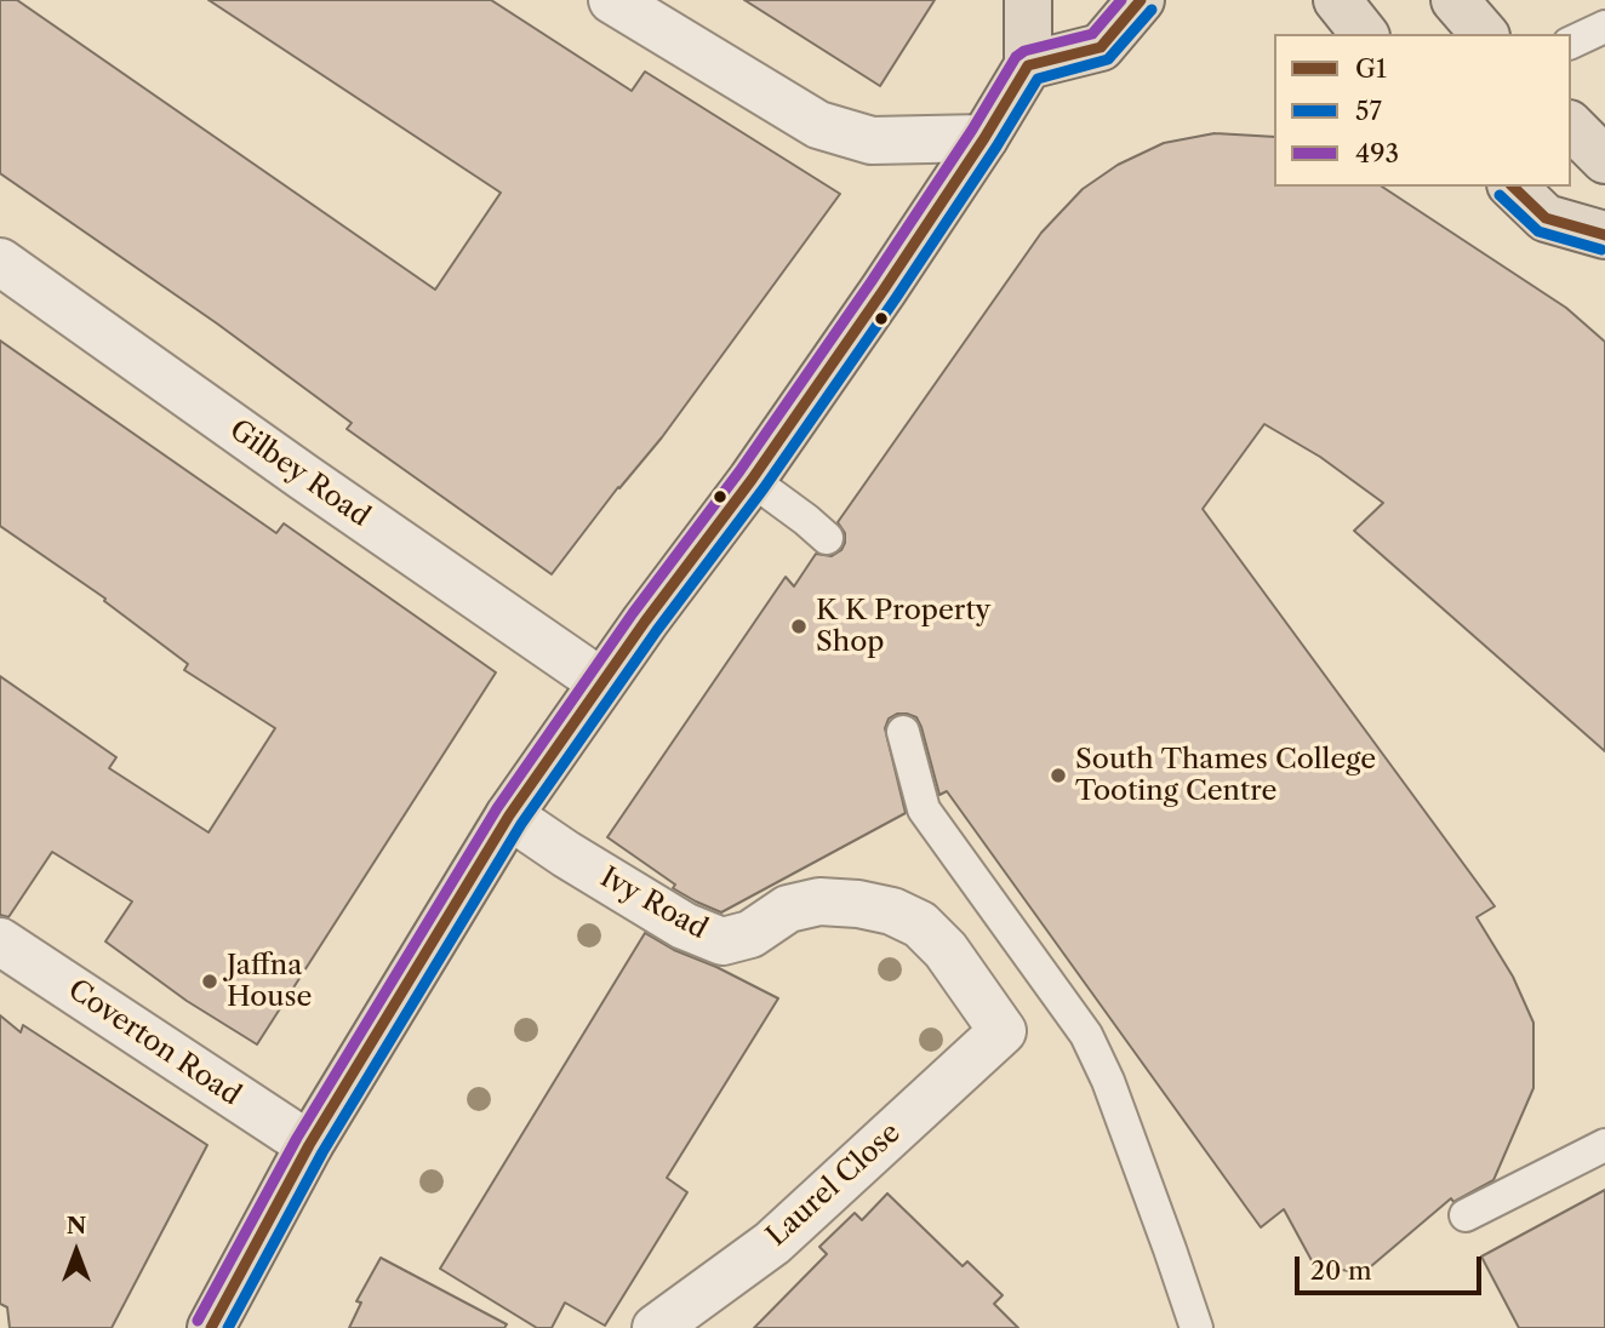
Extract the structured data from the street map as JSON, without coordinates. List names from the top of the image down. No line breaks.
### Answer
{"streets":{"street":["Gilbey Road","Ivy Road","Coverton Road","Laurel Close"]},"crossings":[["Ivy Road","Laurel Close"]],"places":["K K Property Shop","South Thames College Tooting Centre","Jaffna House"],"lines":["transit line G1","transit line 493","transit line 57"],"legend":["G1","57","493"],"scale_bar":"20 m","north":"top"}
